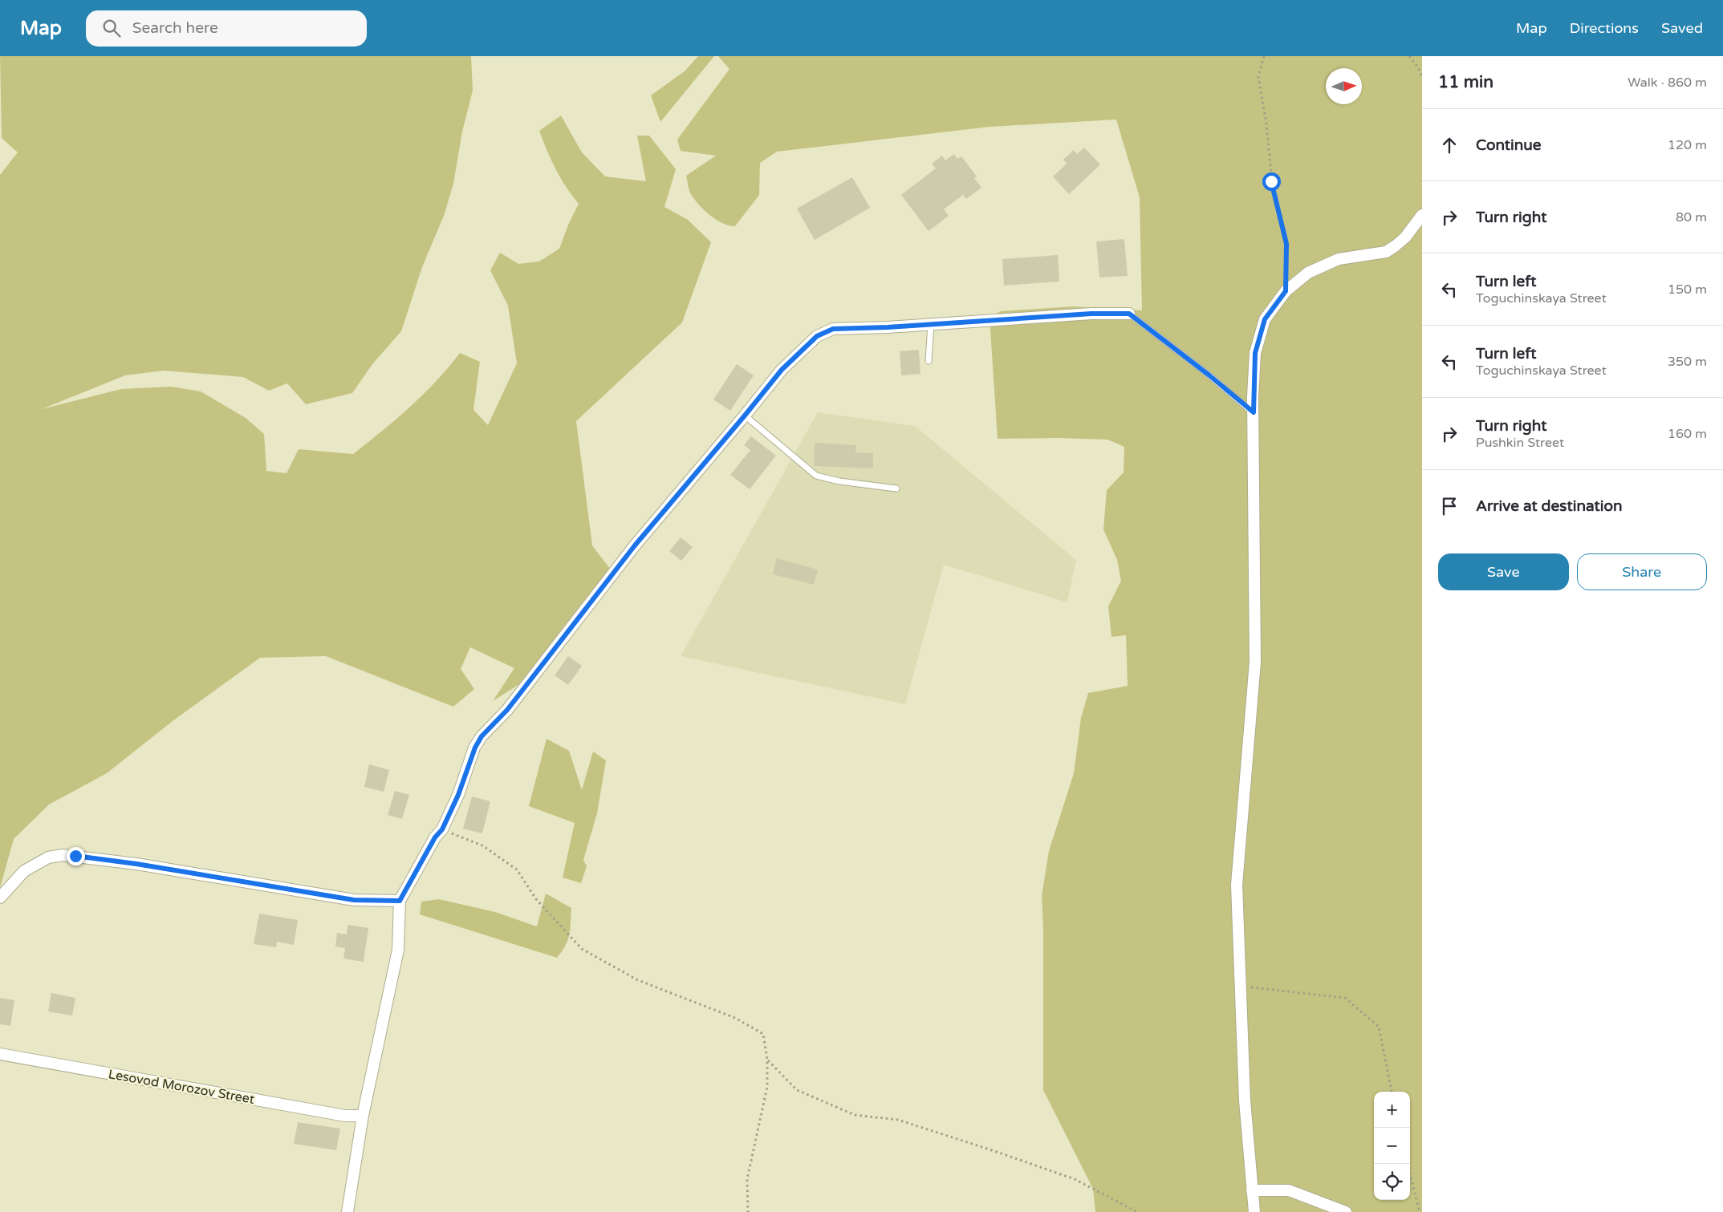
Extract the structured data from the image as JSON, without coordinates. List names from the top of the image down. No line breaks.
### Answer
{"streets":{"street":["Lesovod Morozov Street"]},"north":"right","page":{"header":"Map","search":"Search here","nav":["Map","Directions","Saved"],"heading":["11 min","Walk · 860 m"],"list":[["Continue","120 m"],["Turn right","80 m"],["Turn left","Toguchinskaya Street","150 m"],["Turn left","Toguchinskaya Street","350 m"],["Turn right","Pushkin Street","160 m"],"Arrive at destination"],"buttons":["Save","Share"],"map_buttons":["+","−"]}}
